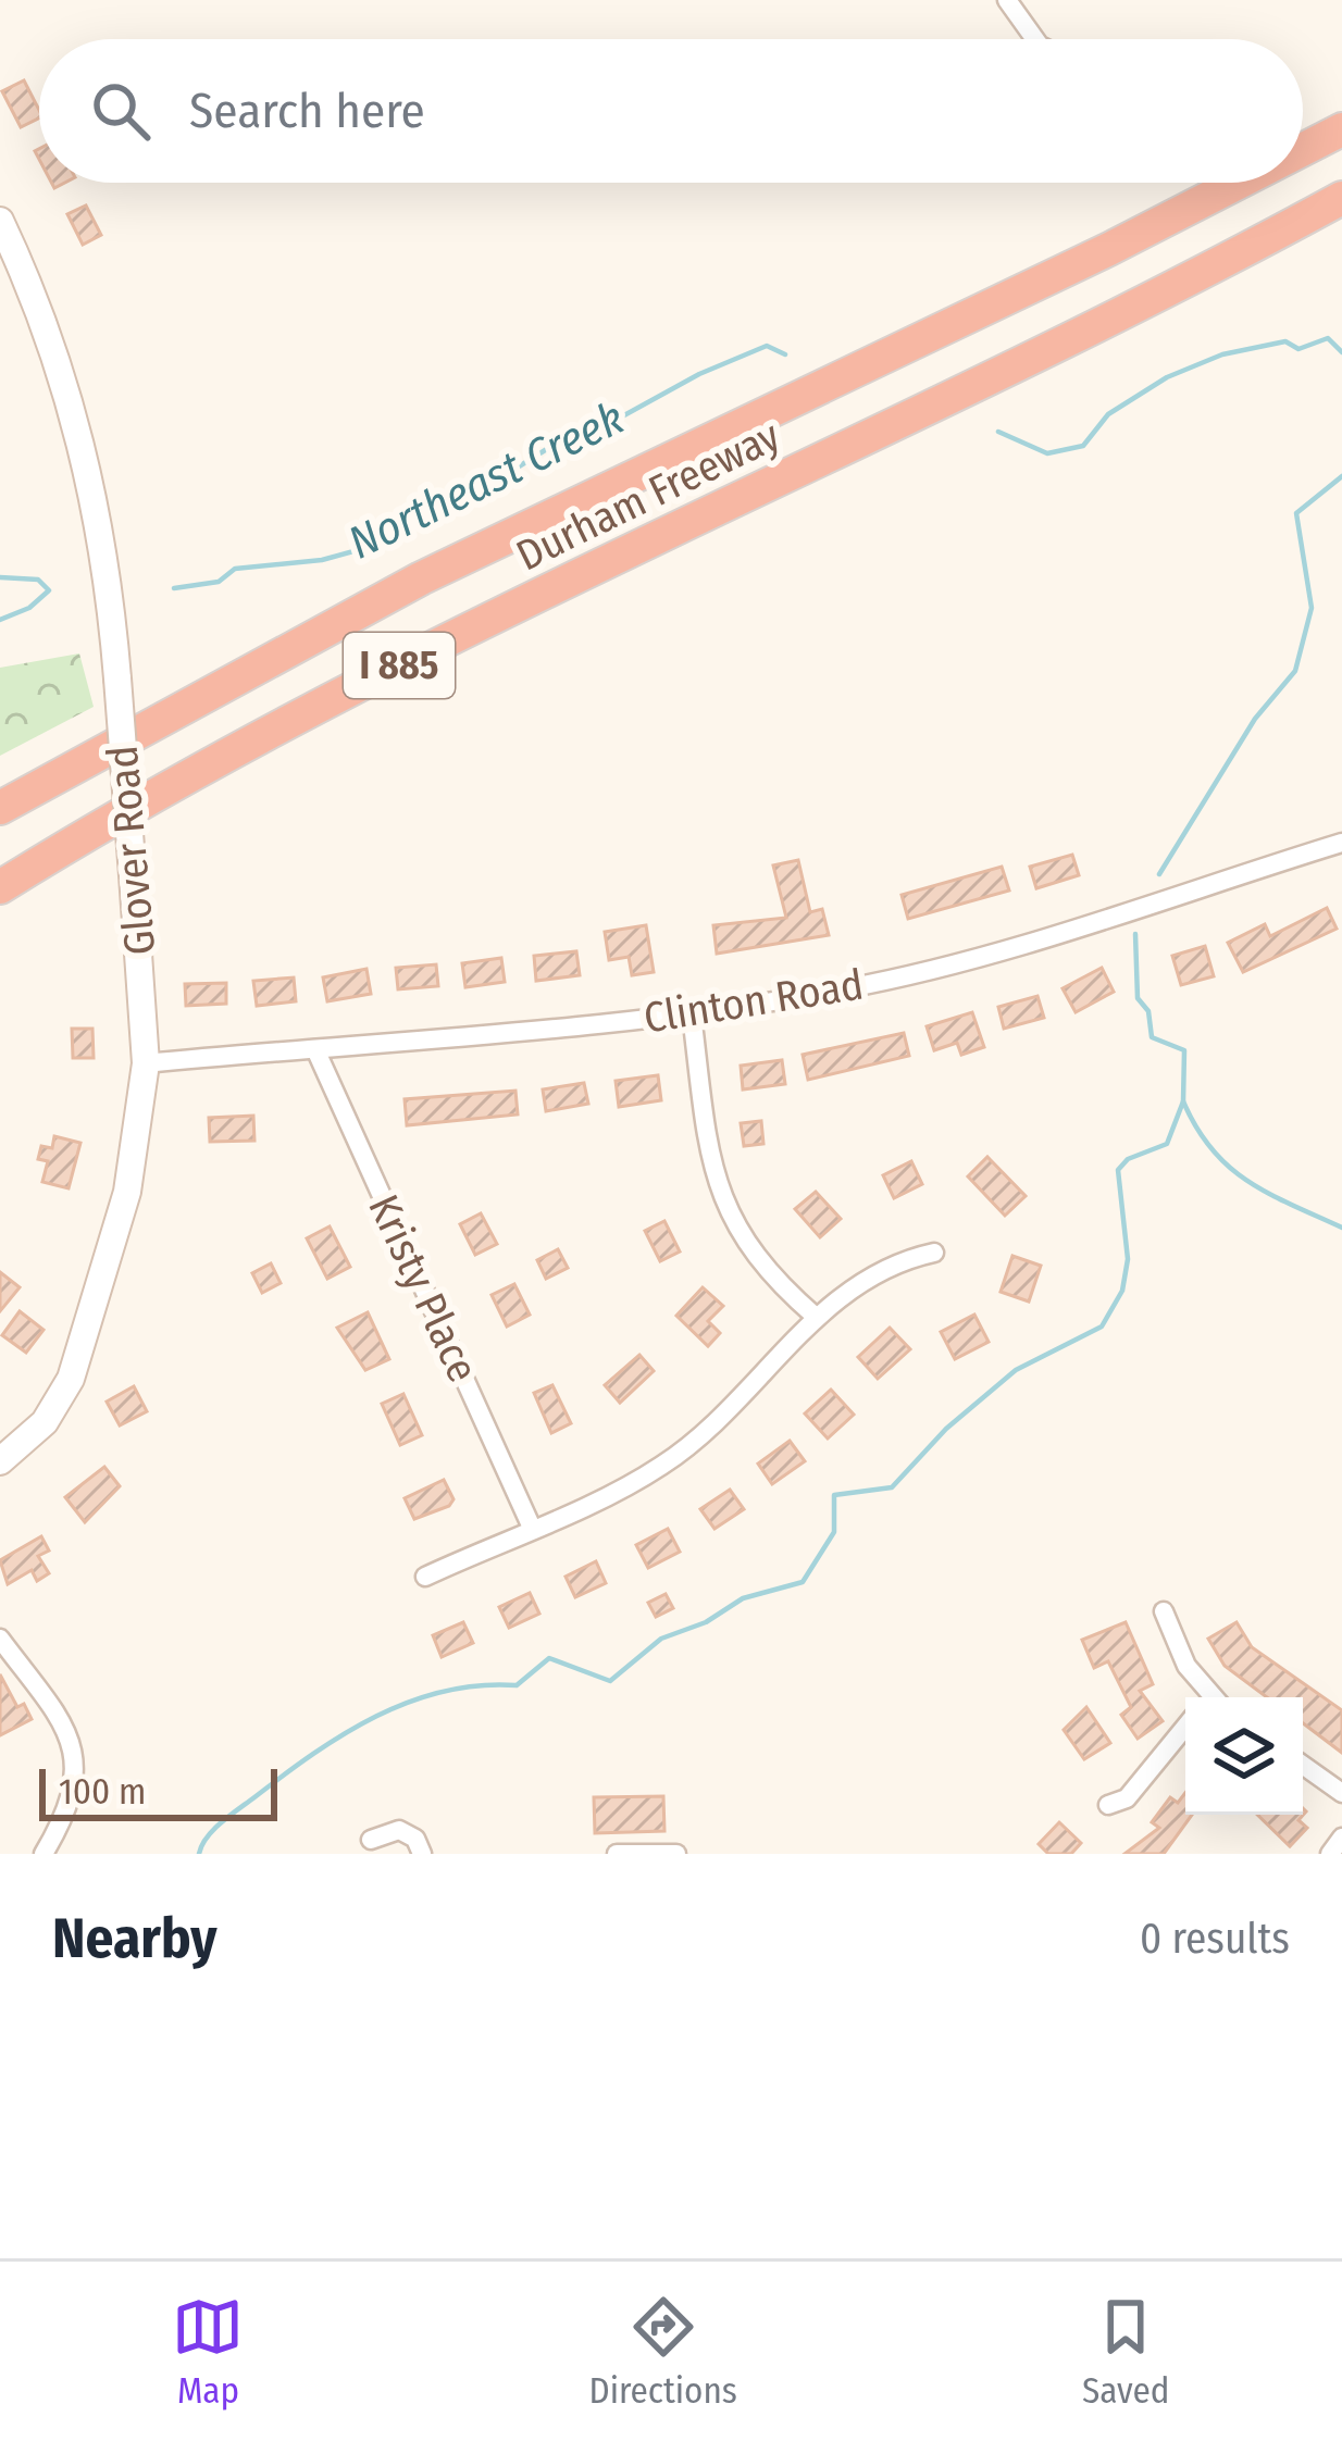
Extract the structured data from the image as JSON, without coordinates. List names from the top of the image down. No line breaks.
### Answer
{"streets":{"highway":["Durham Freeway","I 885"],"street":["Glover Road","Clinton Road","Kristy Place"]},"crossings":[["Glover Road","Clinton Road"],["Clinton Road","Kristy Place"]],"water":["Northeast Creek"],"scale_bar":"100 m","page":{"search":"Search here","scale":"100 m","heading":["Nearby","0 results"],"nav":["Map","Directions","Saved"]}}
